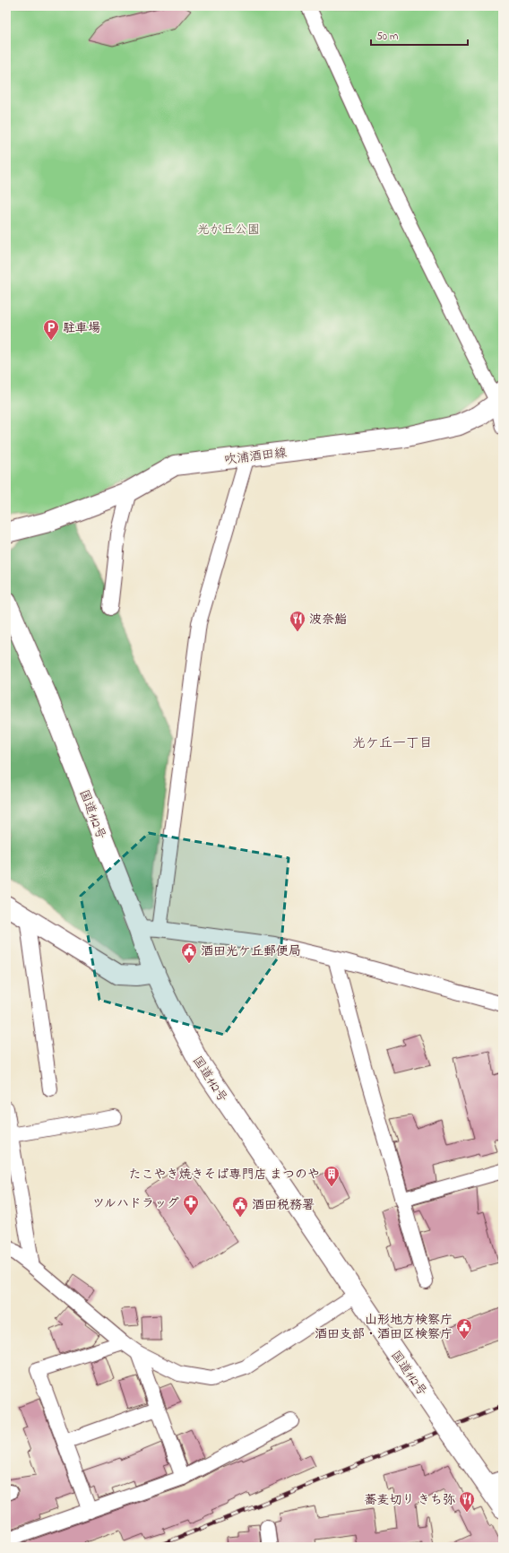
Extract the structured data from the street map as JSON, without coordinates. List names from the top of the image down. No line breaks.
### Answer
{"streets":{"main road":["吹浦酒田線","国道112号"]},"districts":["光ケ丘一丁目"],"parks":["光が丘公園"],"places":{"parking":["駐車場"],"restaurant":["波奈鮨","蕎麦切り きち弥"],"public building":["酒田光ケ丘郵便局","酒田税務署","山形地方検察庁 酒田支部・酒田区検察庁"],"building":["たこやき焼きそば専門店 まつのや"],"pharmacy":["ツルハドラッグ"]},"scale_bar":"50 m"}
